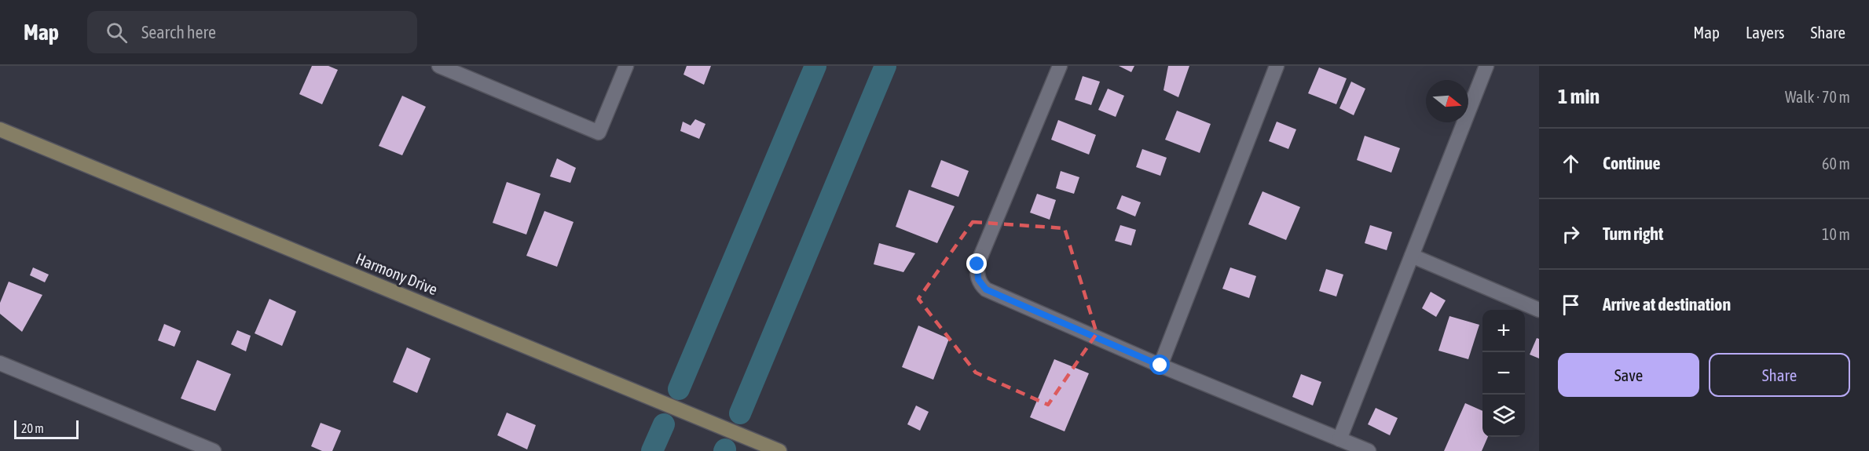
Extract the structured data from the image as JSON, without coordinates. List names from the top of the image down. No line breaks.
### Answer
{"streets":{"street":["Harmony Drive"]},"scale_bar":"20 m","north":"right","page":{"header":"Map","search":"Search here","nav":["Map","Layers","Share"],"heading":["1 min","Walk · 70 m"],"list":[["Continue","60 m"],["Turn right","10 m"],"Arrive at destination"],"map_buttons":["+","−"],"buttons":["Save","Share"],"scale":"20 m"}}
